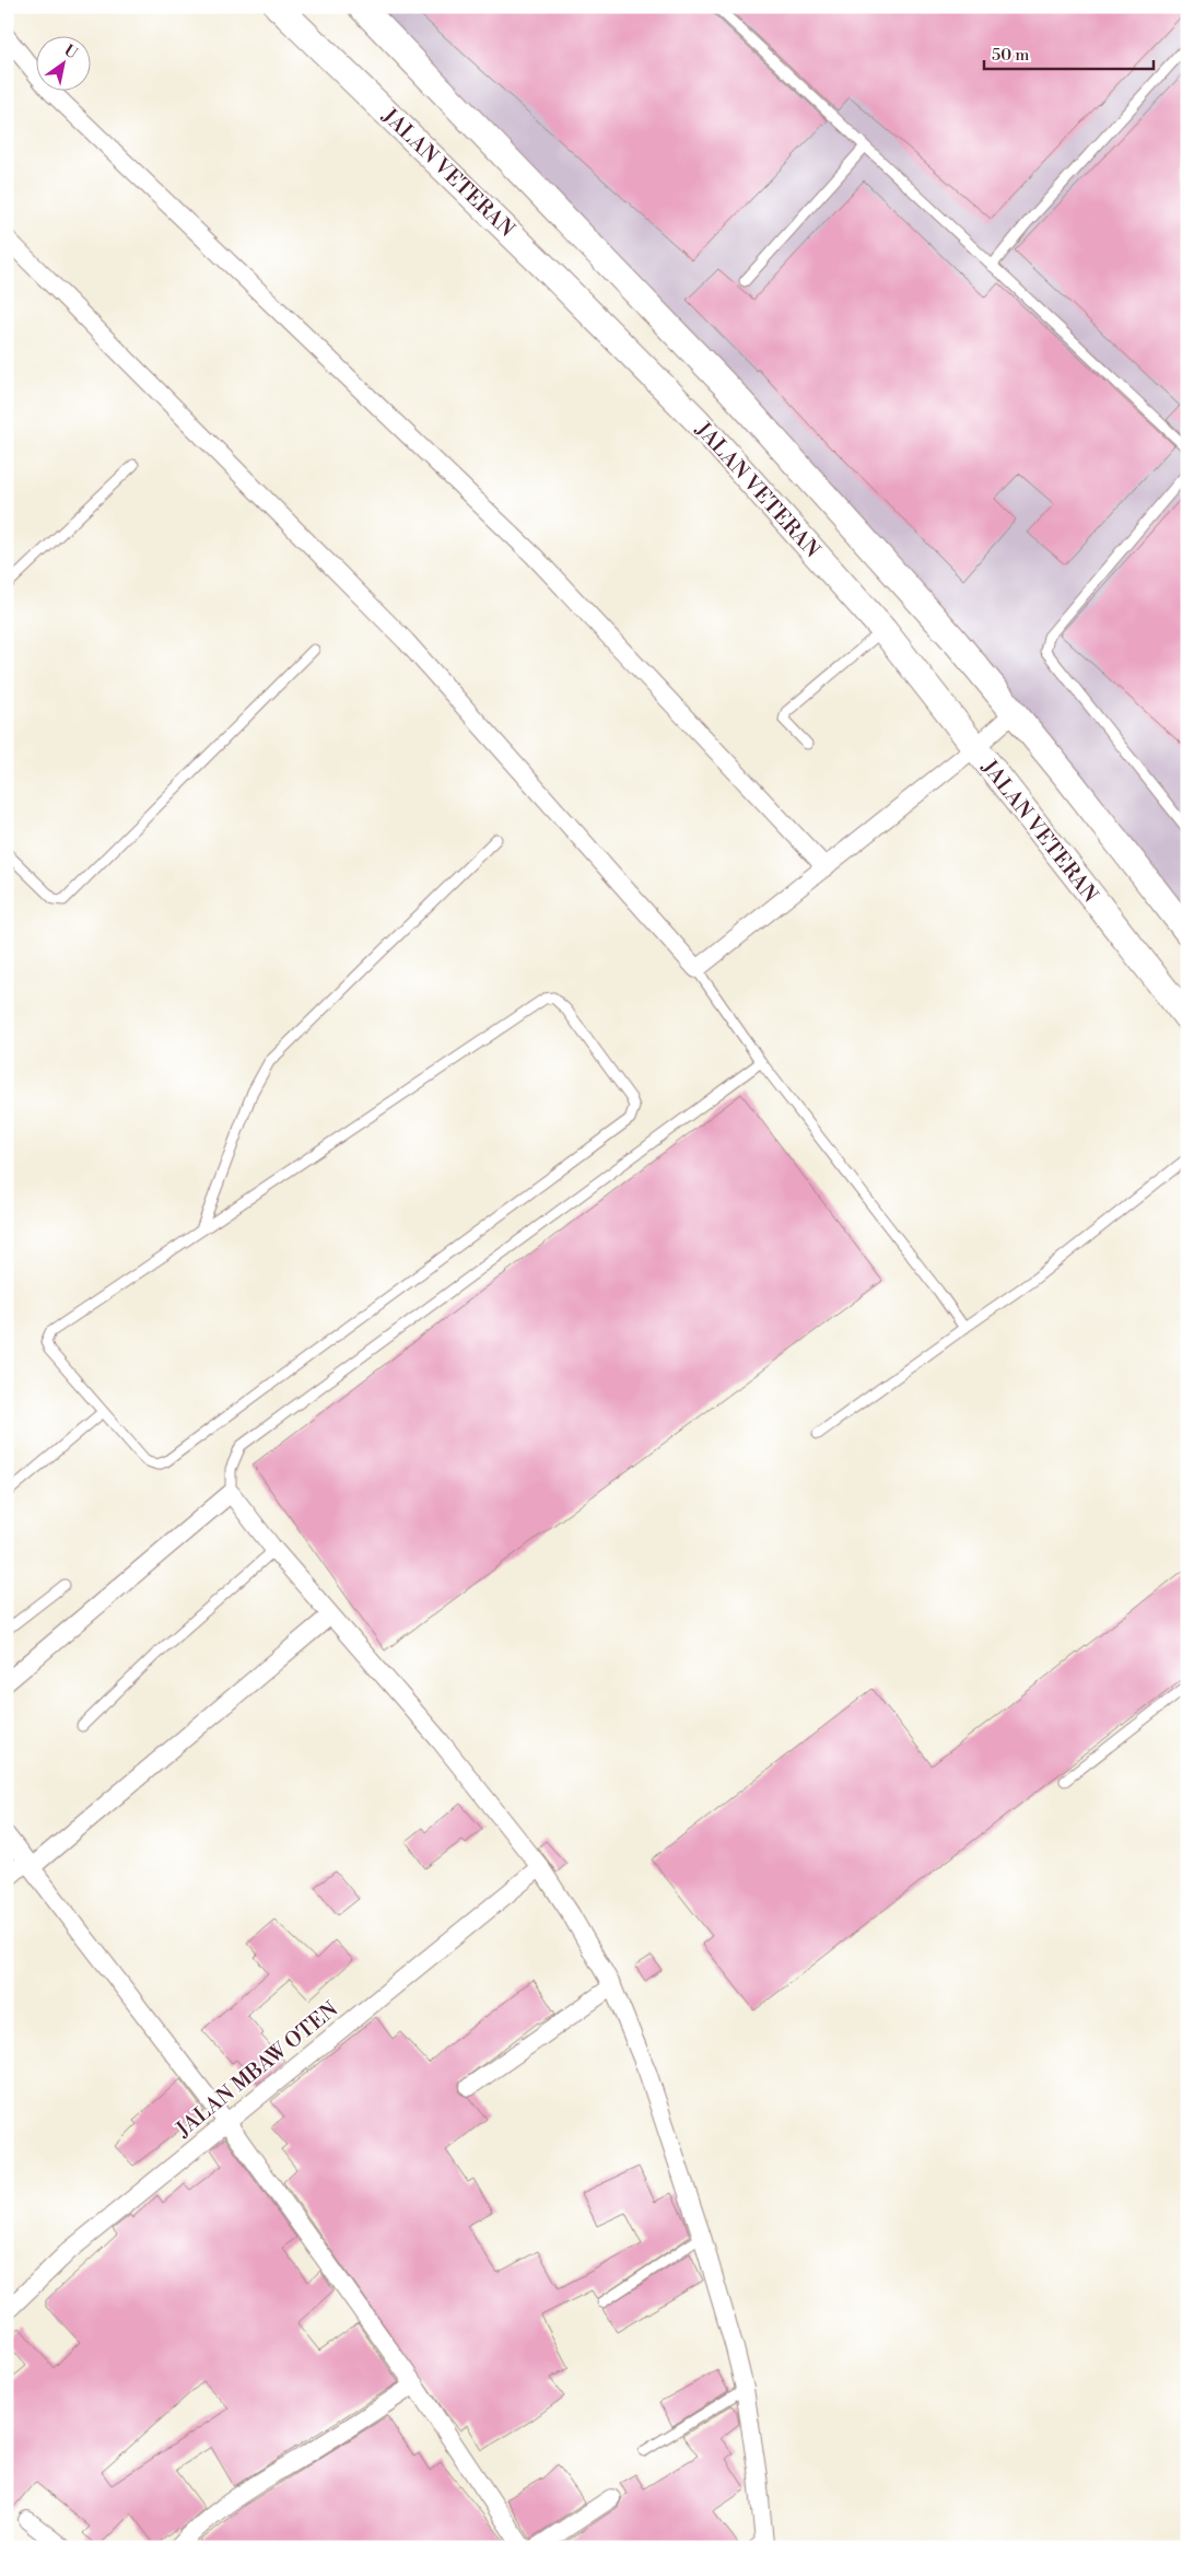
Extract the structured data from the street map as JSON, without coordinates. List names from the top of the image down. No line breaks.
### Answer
{"streets":{"main road":["JALAN VETERAN"],"street":["JALAN MBAW OTEN"]},"scale_bar":"50 m","north":"top right"}
